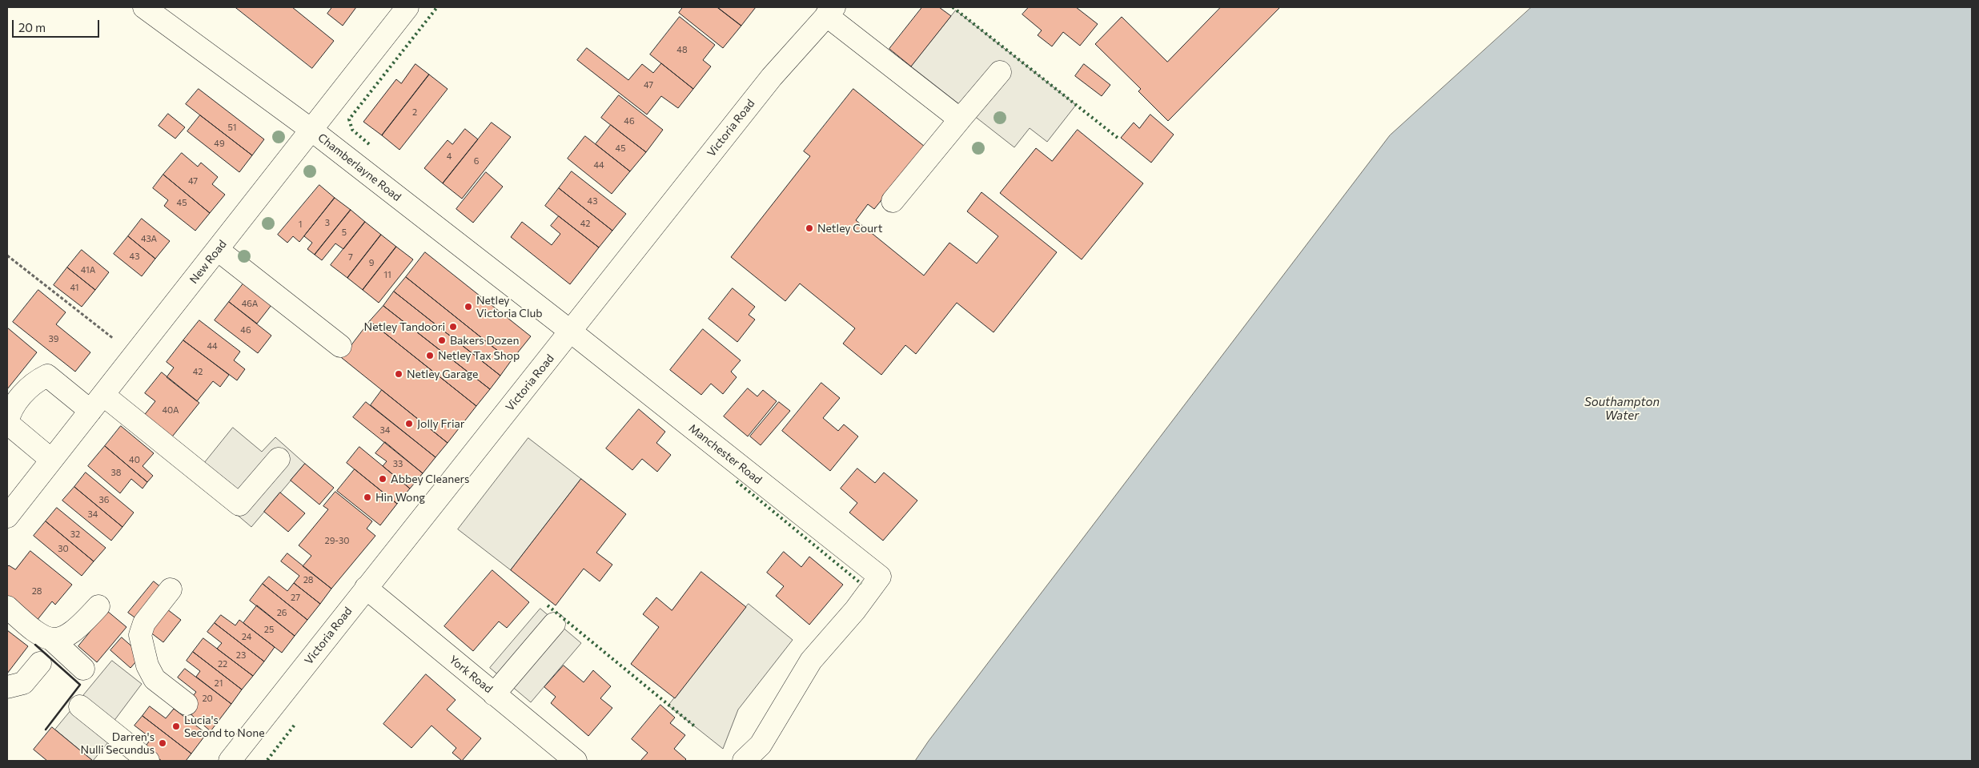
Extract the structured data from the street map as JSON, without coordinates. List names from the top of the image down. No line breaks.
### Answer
{"streets":{"street":["Victoria Road","Chamberlayne Road","New Road","Manchester Road","York Road"]},"crossings":[["Victoria Road","Chamberlayne Road"],["Victoria Road","Manchester Road"],["Victoria Road","York Road"],["Chamberlayne Road","New Road"],["Chamberlayne Road","Manchester Road"]],"water":["Southampton Water"],"places":["Netley Court","Netley Victoria Club","Netley Tandoori","Bakers Dozen","Netley Tax Shop","Netley Garage","Jolly Friar","Abbey Cleaners","Hin Wong","Lucia's Second to None","Darren's Nulli Secundus"],"house_numbers":["48","47","2","46","51","49","45","4","6","44","47","43","45","3","42","1","5","43A","43","7","9","41A","11","41","46A","46","39","44","42","40A","34","40","33","38","36","34","32","29-30","30","28","28","27","26","25","24","23","22","21","20"],"scale_bar":"20 m"}
